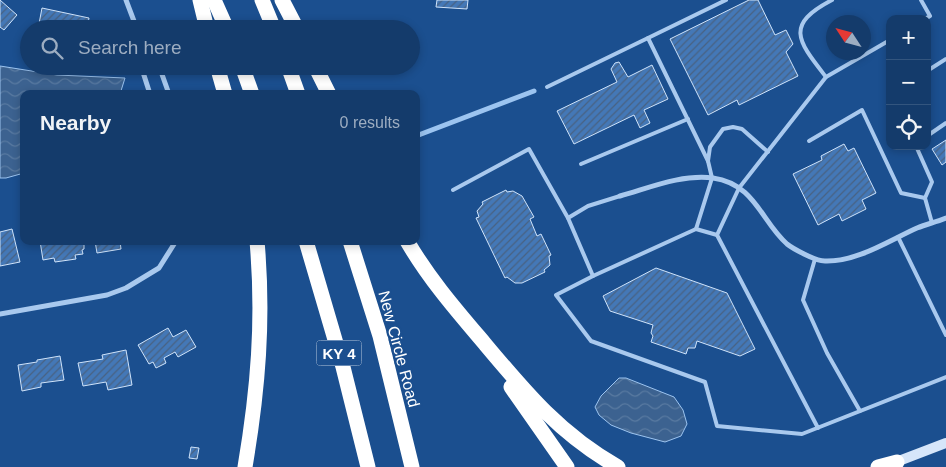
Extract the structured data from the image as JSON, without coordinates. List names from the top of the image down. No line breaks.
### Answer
{"streets":{"highway":["New Circle Road","KY 4"]},"north":"top left","page":{"map_buttons":["+","−"],"search":"Search here","heading":["Nearby","0 results"]}}
